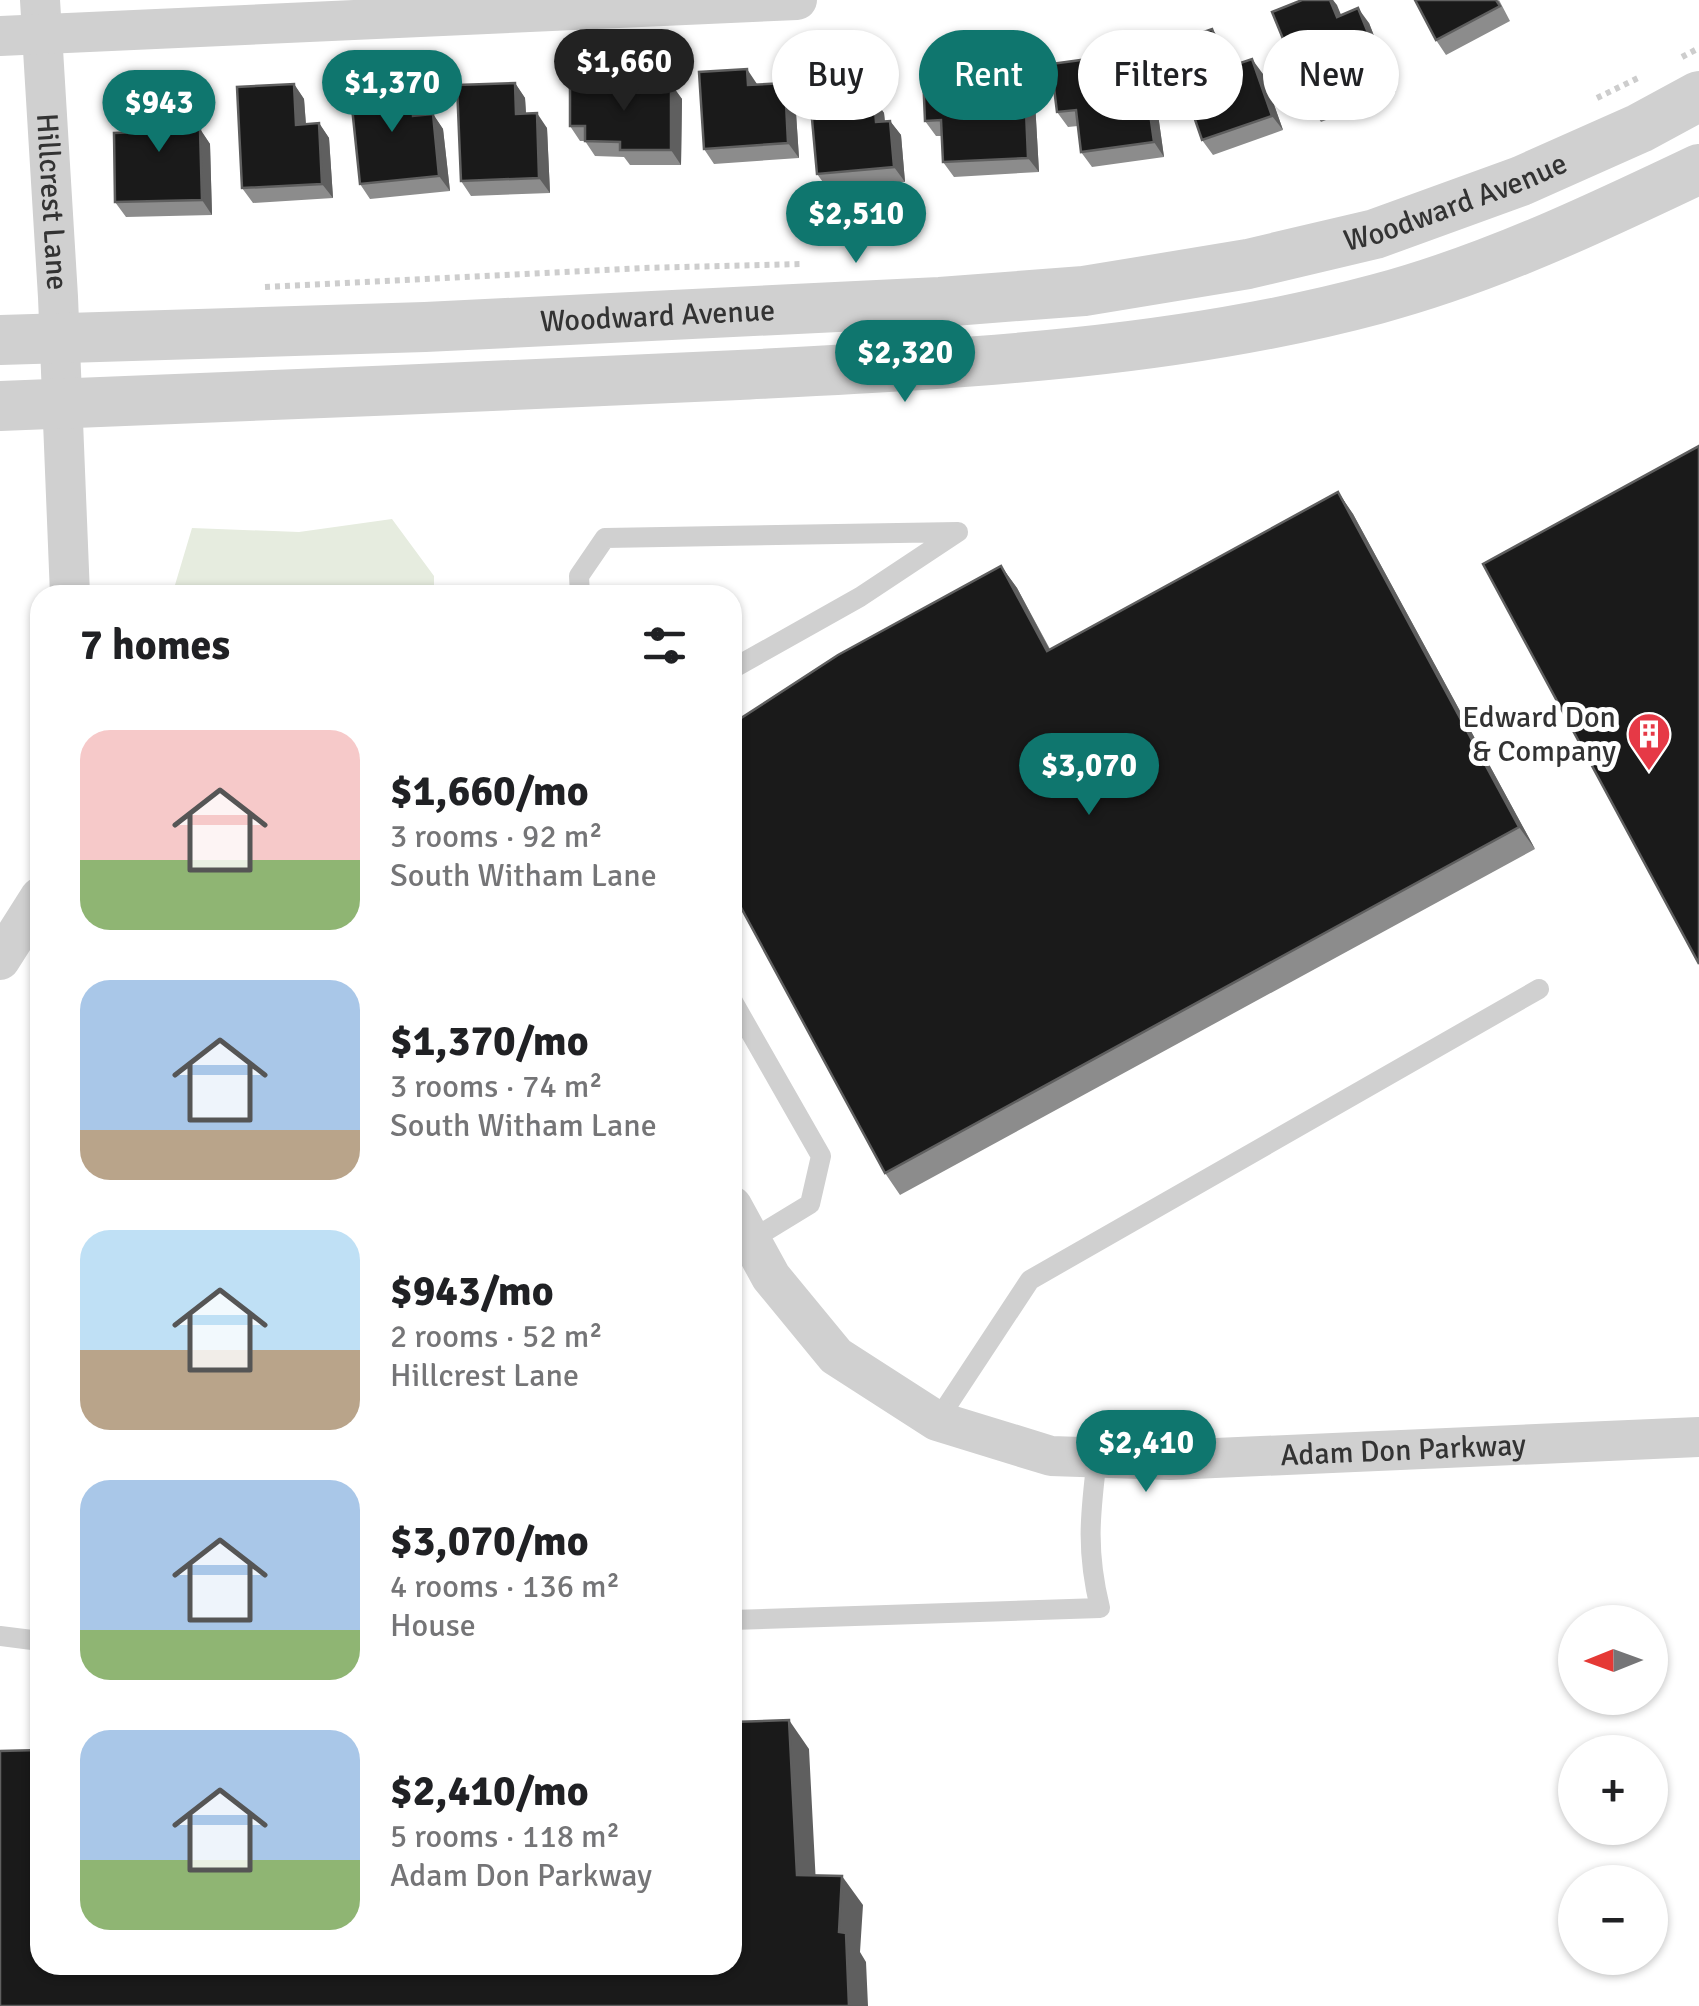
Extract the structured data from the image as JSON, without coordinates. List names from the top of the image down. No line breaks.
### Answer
{"streets":{"street":["Woodward Avenue","Hillcrest Lane","Adam Don Parkway"]},"crossings":[["Woodward Avenue","Hillcrest Lane"]],"places":{"building":["Edward Don & Company"]},"north":"left","page":{"price":["$1,660","$1,370","$943","$2,510","$2,320","$3,070","$2,410"],"chip":["Buy","Rent","Filters","New"],"heading":"7 homes","list":[{"name":"$1,660/mo","note":"3 rooms · 92 m² · South Witham Lane"},{"name":"$1,370/mo","note":"3 rooms · 74 m² · South Witham Lane"},{"name":"$943/mo","note":"2 rooms · 52 m² · Hillcrest Lane"},{"name":"$3,070/mo","note":"4 rooms · 136 m² · House"},{"name":"$2,410/mo","note":"5 rooms · 118 m² · Adam Don Parkway"}],"map_buttons":["+","−"]}}
